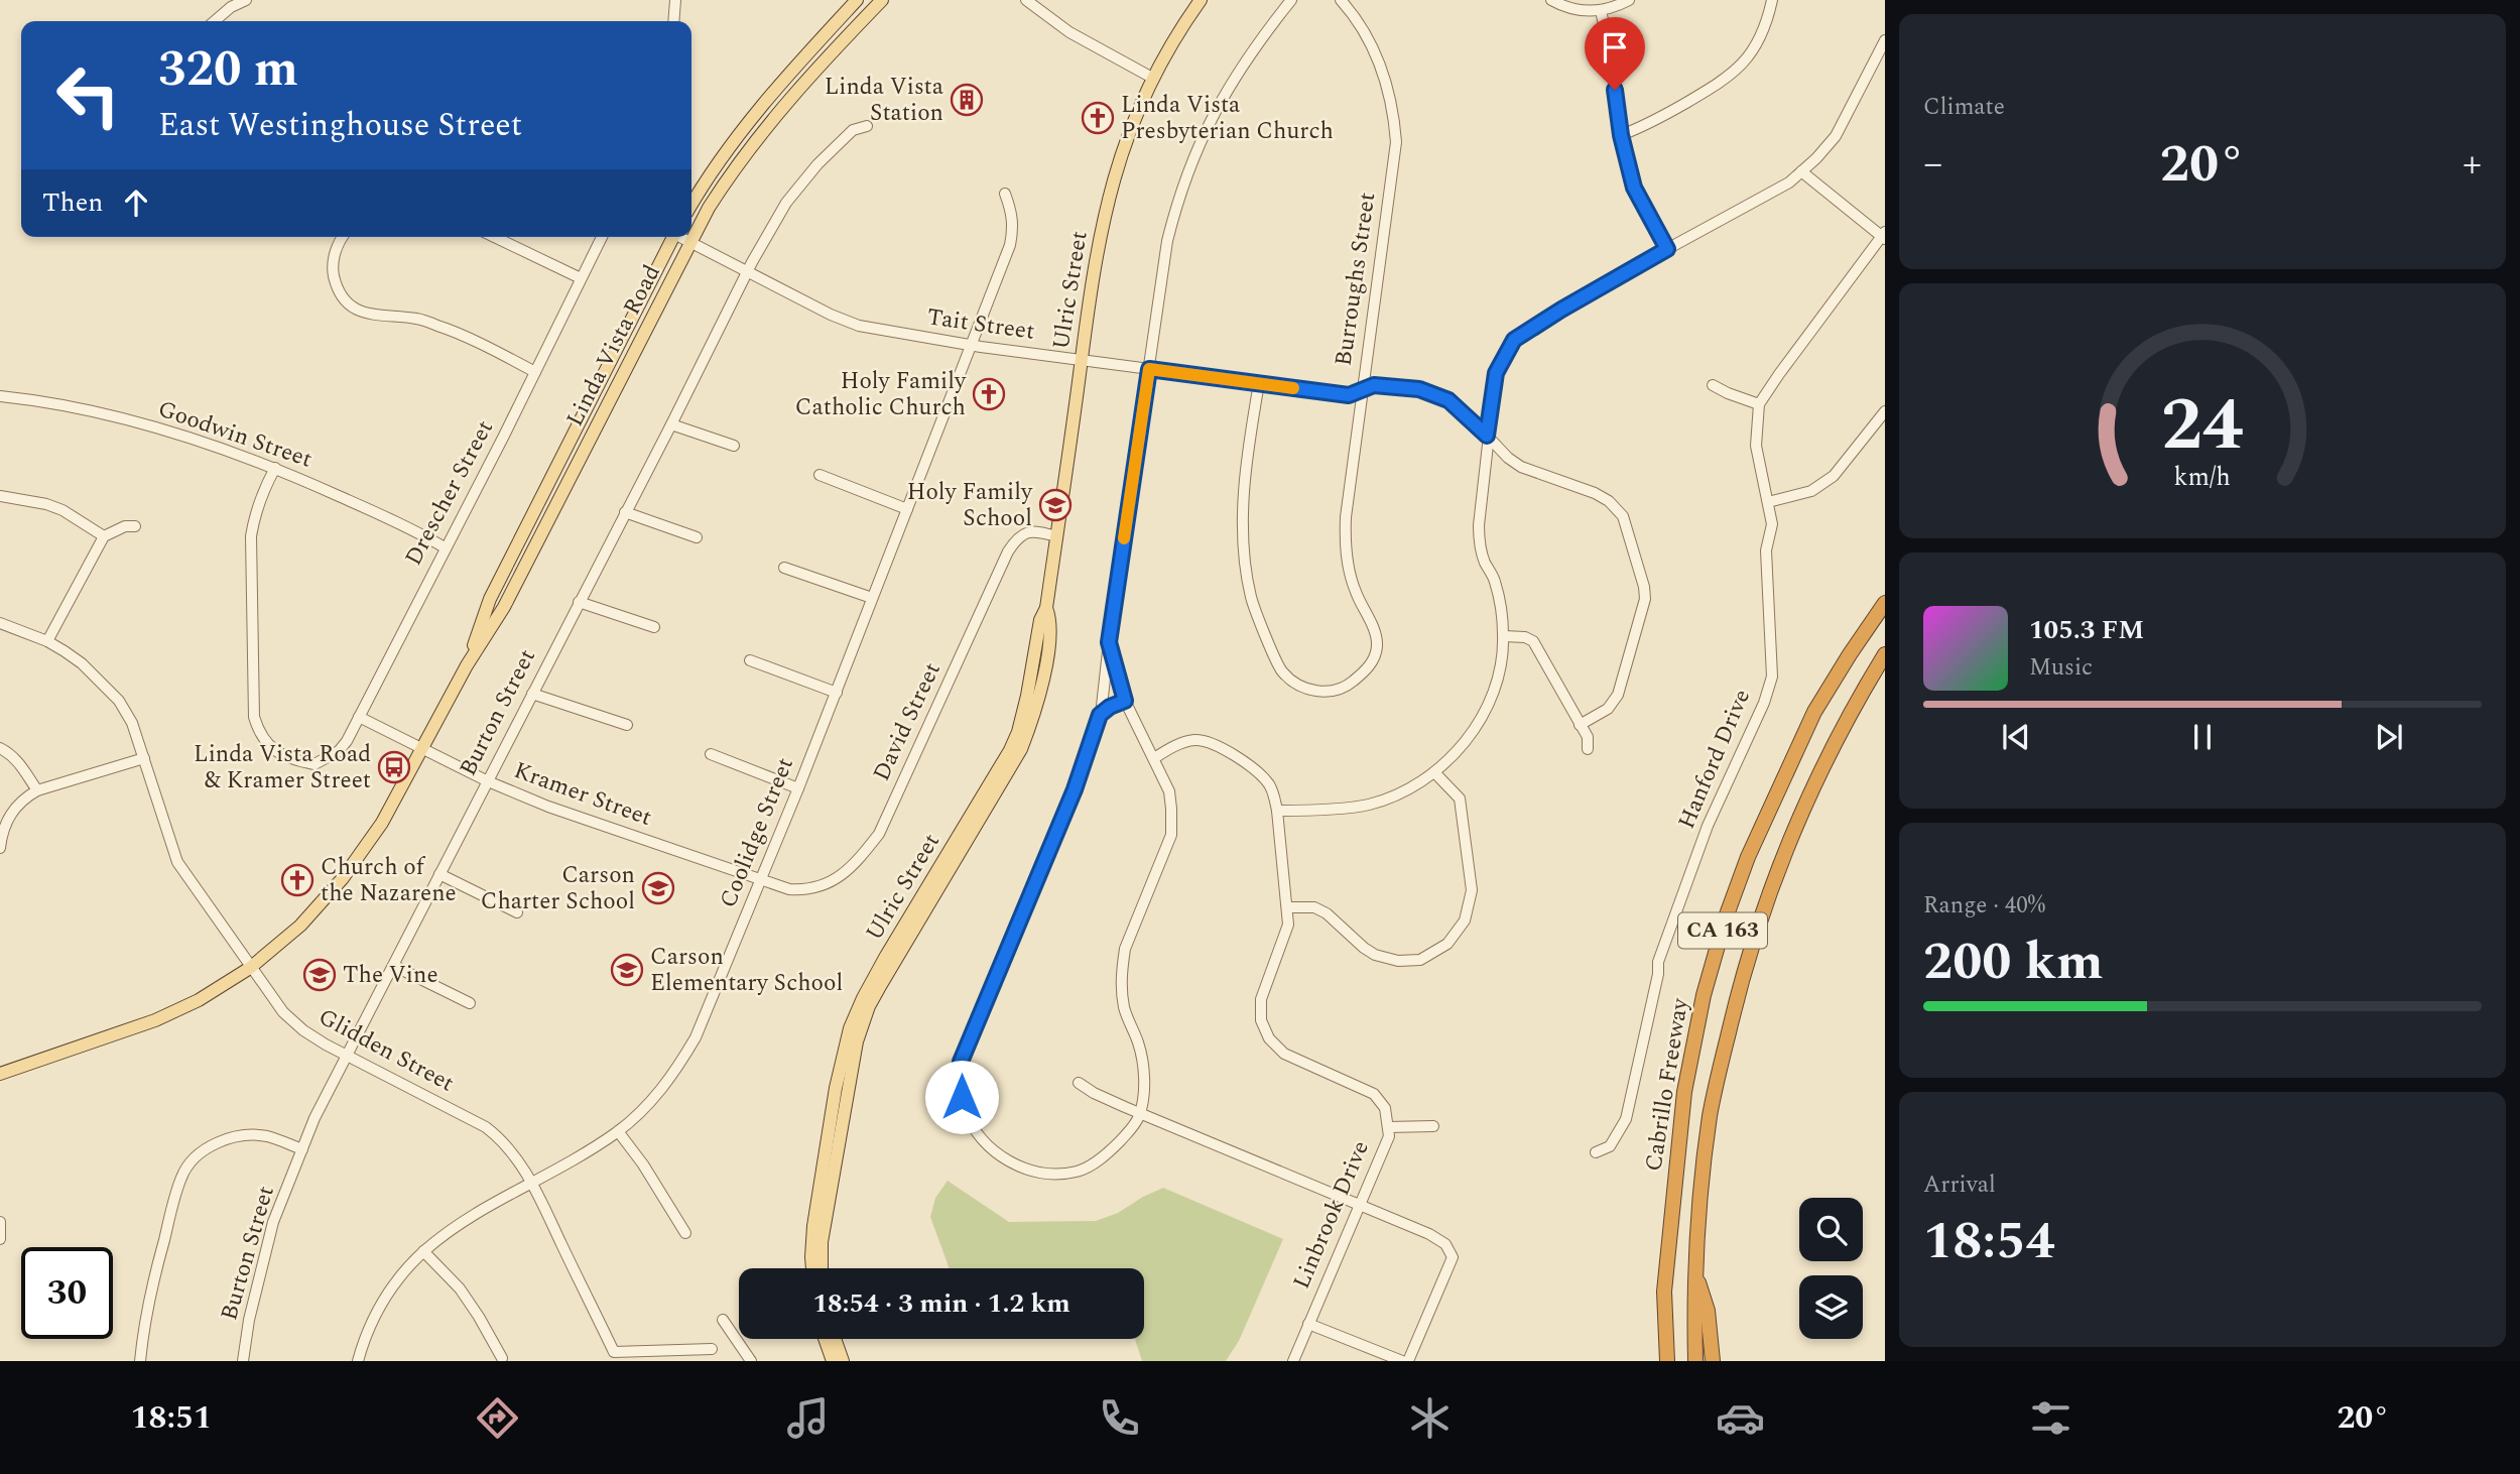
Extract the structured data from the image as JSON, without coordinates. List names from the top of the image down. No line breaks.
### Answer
{"streets":{"highway":["CA 163","Cabrillo Freeway"],"main road":["Ulric Street","Linda Vista Road"],"street":["Burroughs Street","Tait Street","Goodwin Street","Drescher Street","Burton Street","David Street","Hanford Drive","Kramer Street","Coolidge Street","Glidden Street","Linbrook Drive"]},"crossings":[["Burroughs Street","Tait Street"],["Ulric Street","Tait Street"],["Ulric Street","David Street"],["Tait Street","Linda Vista Road"],["Tait Street","Burton Street"],["Tait Street","Coolidge Street"],["Linda Vista Road","Kramer Street"],["Linda Vista Road","Glidden Street"],["Goodwin Street","Drescher Street"],["Drescher Street","Kramer Street"],["Burton Street","Kramer Street"],["Burton Street","Glidden Street"],["David Street","Kramer Street"],["David Street","Coolidge Street"],["Kramer Street","Coolidge Street"],["Coolidge Street","Glidden Street"]],"places":{"building":["Linda Vista Station"],"church":["Linda Vista Presbyterian Church","Holy Family Catholic Church","Church of the Nazarene"],"school or university":["Holy Family School","Carson Charter School","Carson Elementary School","The Vine"],"bus stop":["Linda Vista Road & Kramer Street"]},"page":{"tile":["Climate",["Range · 40%","200 km"],["Arrival","18:54"]],"turn":["320 m","East Westinghouse Street"],"heat":["−","20°","+"],"then":"Then","song":["105.3 FM","Music"],"limit":"30","trip":"18:54 · 3 min · 1.2 km","tabs":["18:51","20°"],"gauge":["24","km/h"]}}
